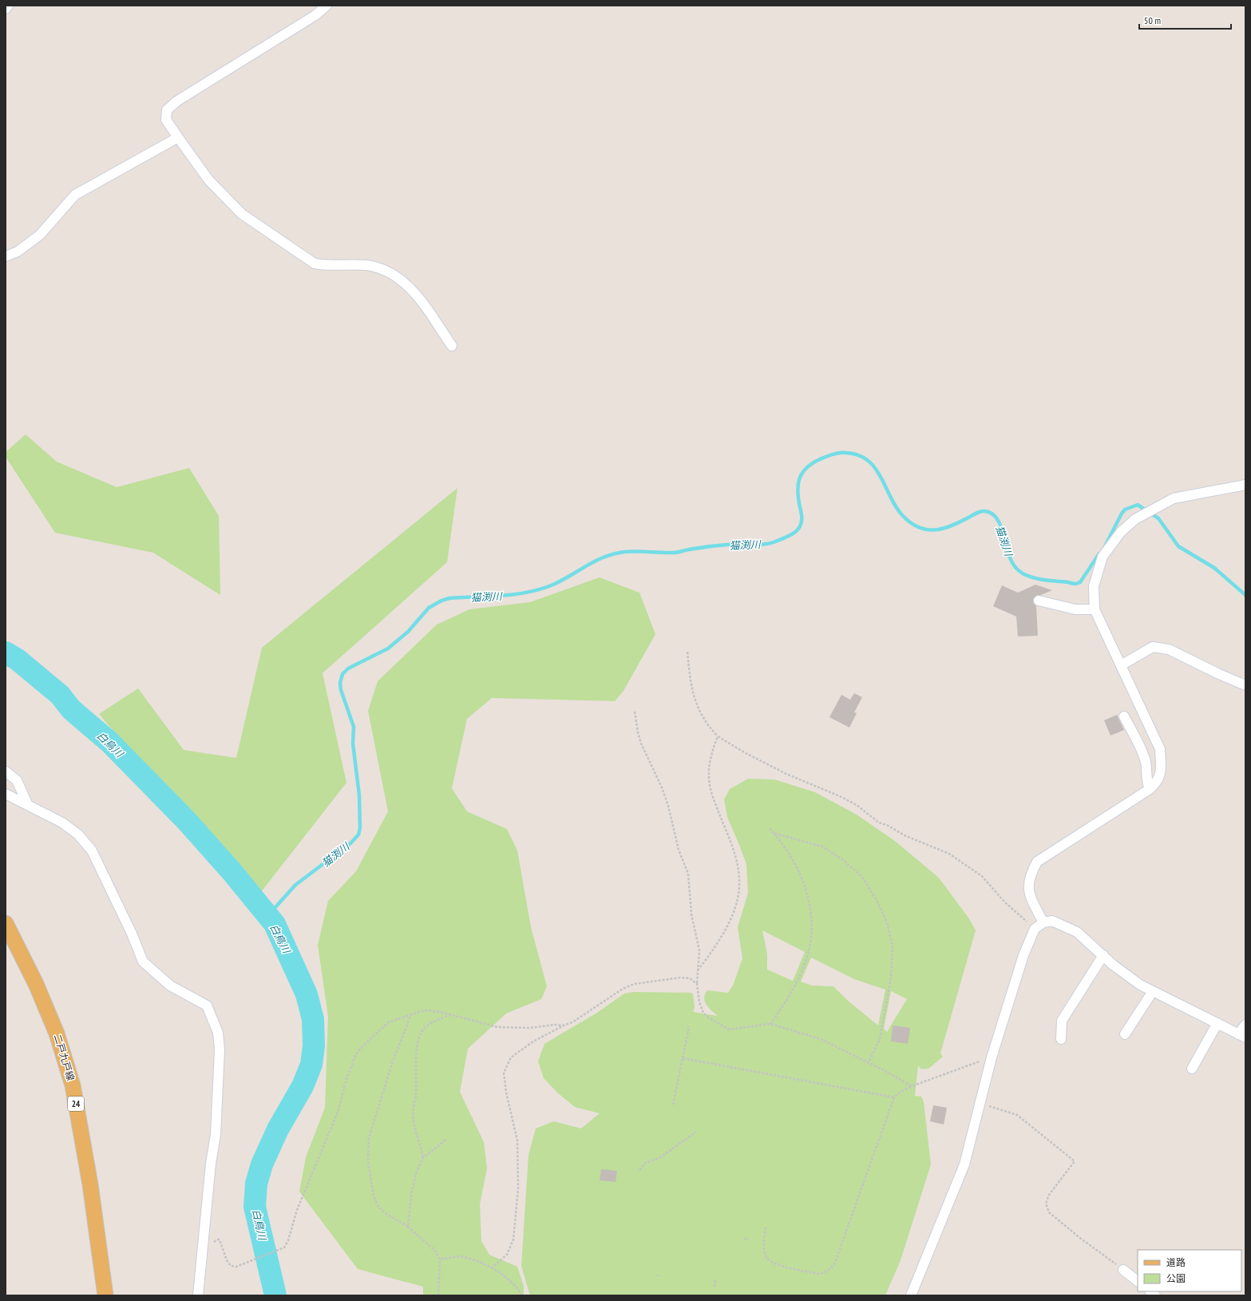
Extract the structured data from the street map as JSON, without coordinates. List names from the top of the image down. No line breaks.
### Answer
{"streets":{"main road":["二戸九戸線","24"]},"water":["猫渕川","白鳥川"],"legend":["道路","公園"],"scale_bar":"50 m"}
